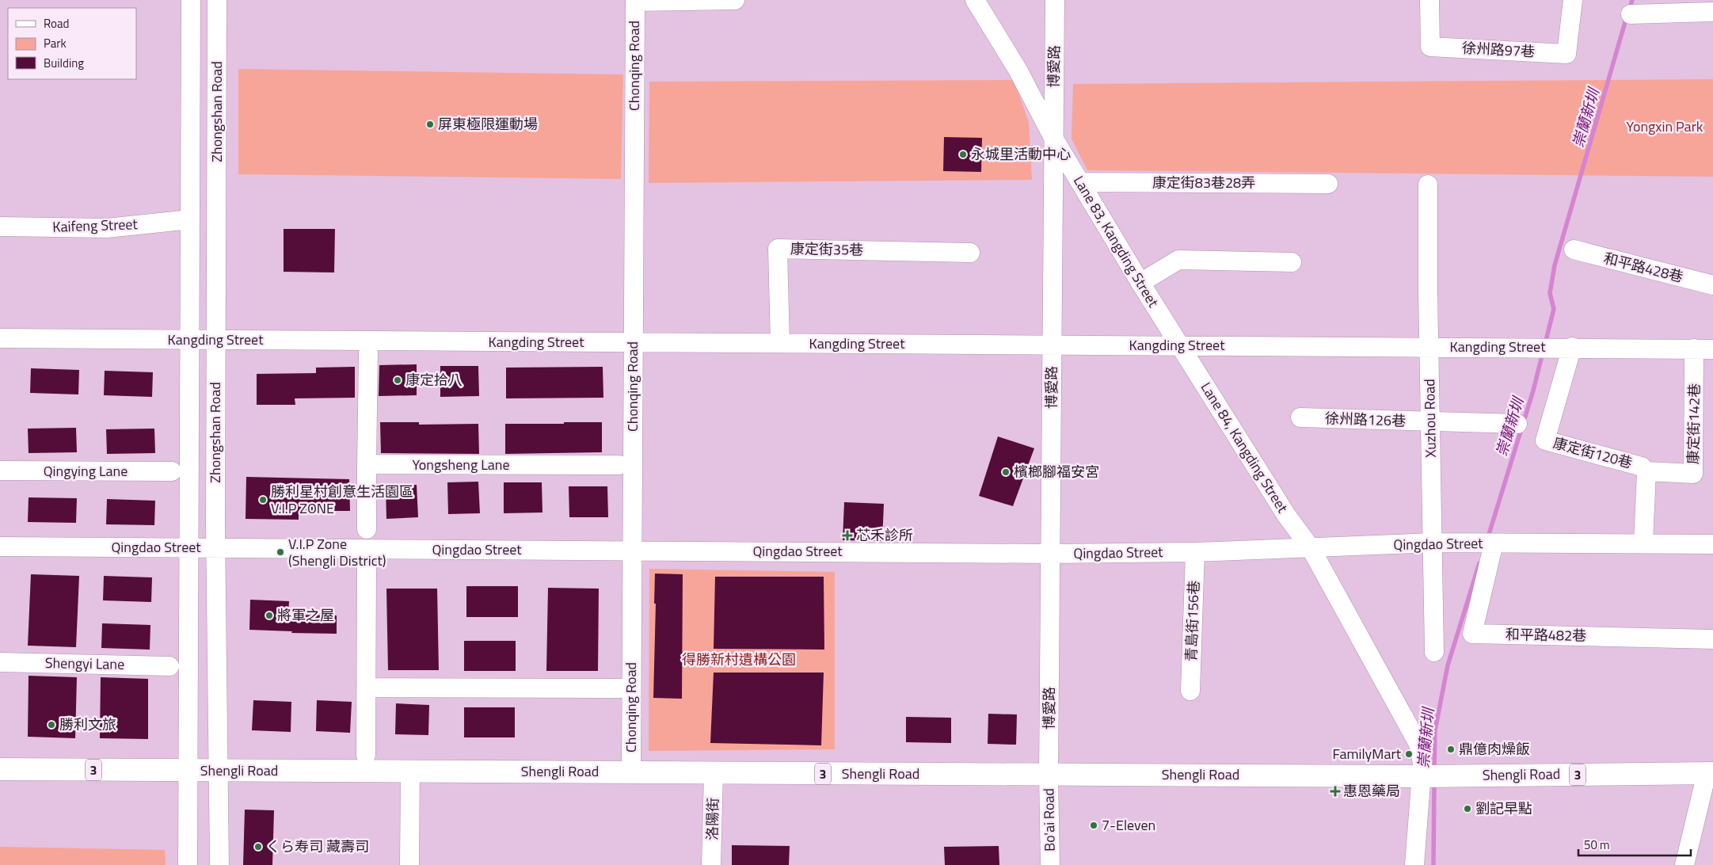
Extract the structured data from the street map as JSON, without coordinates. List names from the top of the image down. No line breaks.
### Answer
{"streets":{"main road":["3","Shengli Road"],"street":["徐州路97巷","Chonqing Road","博愛路","Zhongshan Road","康定街83巷28弄","Kaifeng Street","Lane 83, Kangding Street","康定街35巷","和平路428巷","Kangding Street","Xuzhou Road","徐州路126巷","康定街142巷","Lane 84, Kangding Street","康定街120巷","Yongsheng Lane","Qingying Lane","Qingdao Street","青島街156巷","和平路482巷","Shengyi Lane","洛陽街","Bo'ai Road"]},"crossings":[["Chonqing Road","Kangding Street"],["Chonqing Road","Qingdao Street"],["Chonqing Road","Shengli Road"],["博愛路","Lane 83, Kangding Street"],["博愛路","Kangding Street"],["博愛路","Qingdao Street"],["博愛路","Shengli Road"],["博愛路","Bo'ai Road"],["Zhongshan Road","Kaifeng Street"],["Zhongshan Road","Kangding Street"],["Zhongshan Road","Qingdao Street"],["Zhongshan Road","Shengli Road"],["康定街83巷28弄","Lane 83, Kangding Street"],["Lane 83, Kangding Street","Kangding Street"],["Lane 83, Kangding Street","Lane 84, Kangding Street"],["康定街35巷","Kangding Street"],["Kangding Street","Xuzhou Road"],["Kangding Street","康定街142巷"],["Kangding Street","Lane 84, Kangding Street"],["Kangding Street","康定街120巷"],["Xuzhou Road","徐州路126巷"],["Xuzhou Road","Qingdao Street"],["康定街142巷","Qingdao Street"],["Lane 84, Kangding Street","Qingdao Street"],["Qingdao Street","青島街156巷"],["Qingdao Street","和平路482巷"],["Shengli Road","洛陽街"],["Shengli Road","Bo'ai Road"]],"water":["崇蘭新圳"],"parks":["Yongxin Park","得勝新村遺構公園"],"places":{"other":["屏東極限運動場","永城里活動中心","康定拾八","檳榔腳福安宮","勝利星村創意生活園區 V.I.P ZONE","V.I.P Zone (Shengli District)","將軍之屋","勝利文旅","鼎億肉燥飯","FamilyMart","劉記早點","7-Eleven","くら寿司 藏壽司"],"health":["芯禾診所","惠恩藥局"]},"legend":["Road","Park","Building"],"scale_bar":"50 m"}
